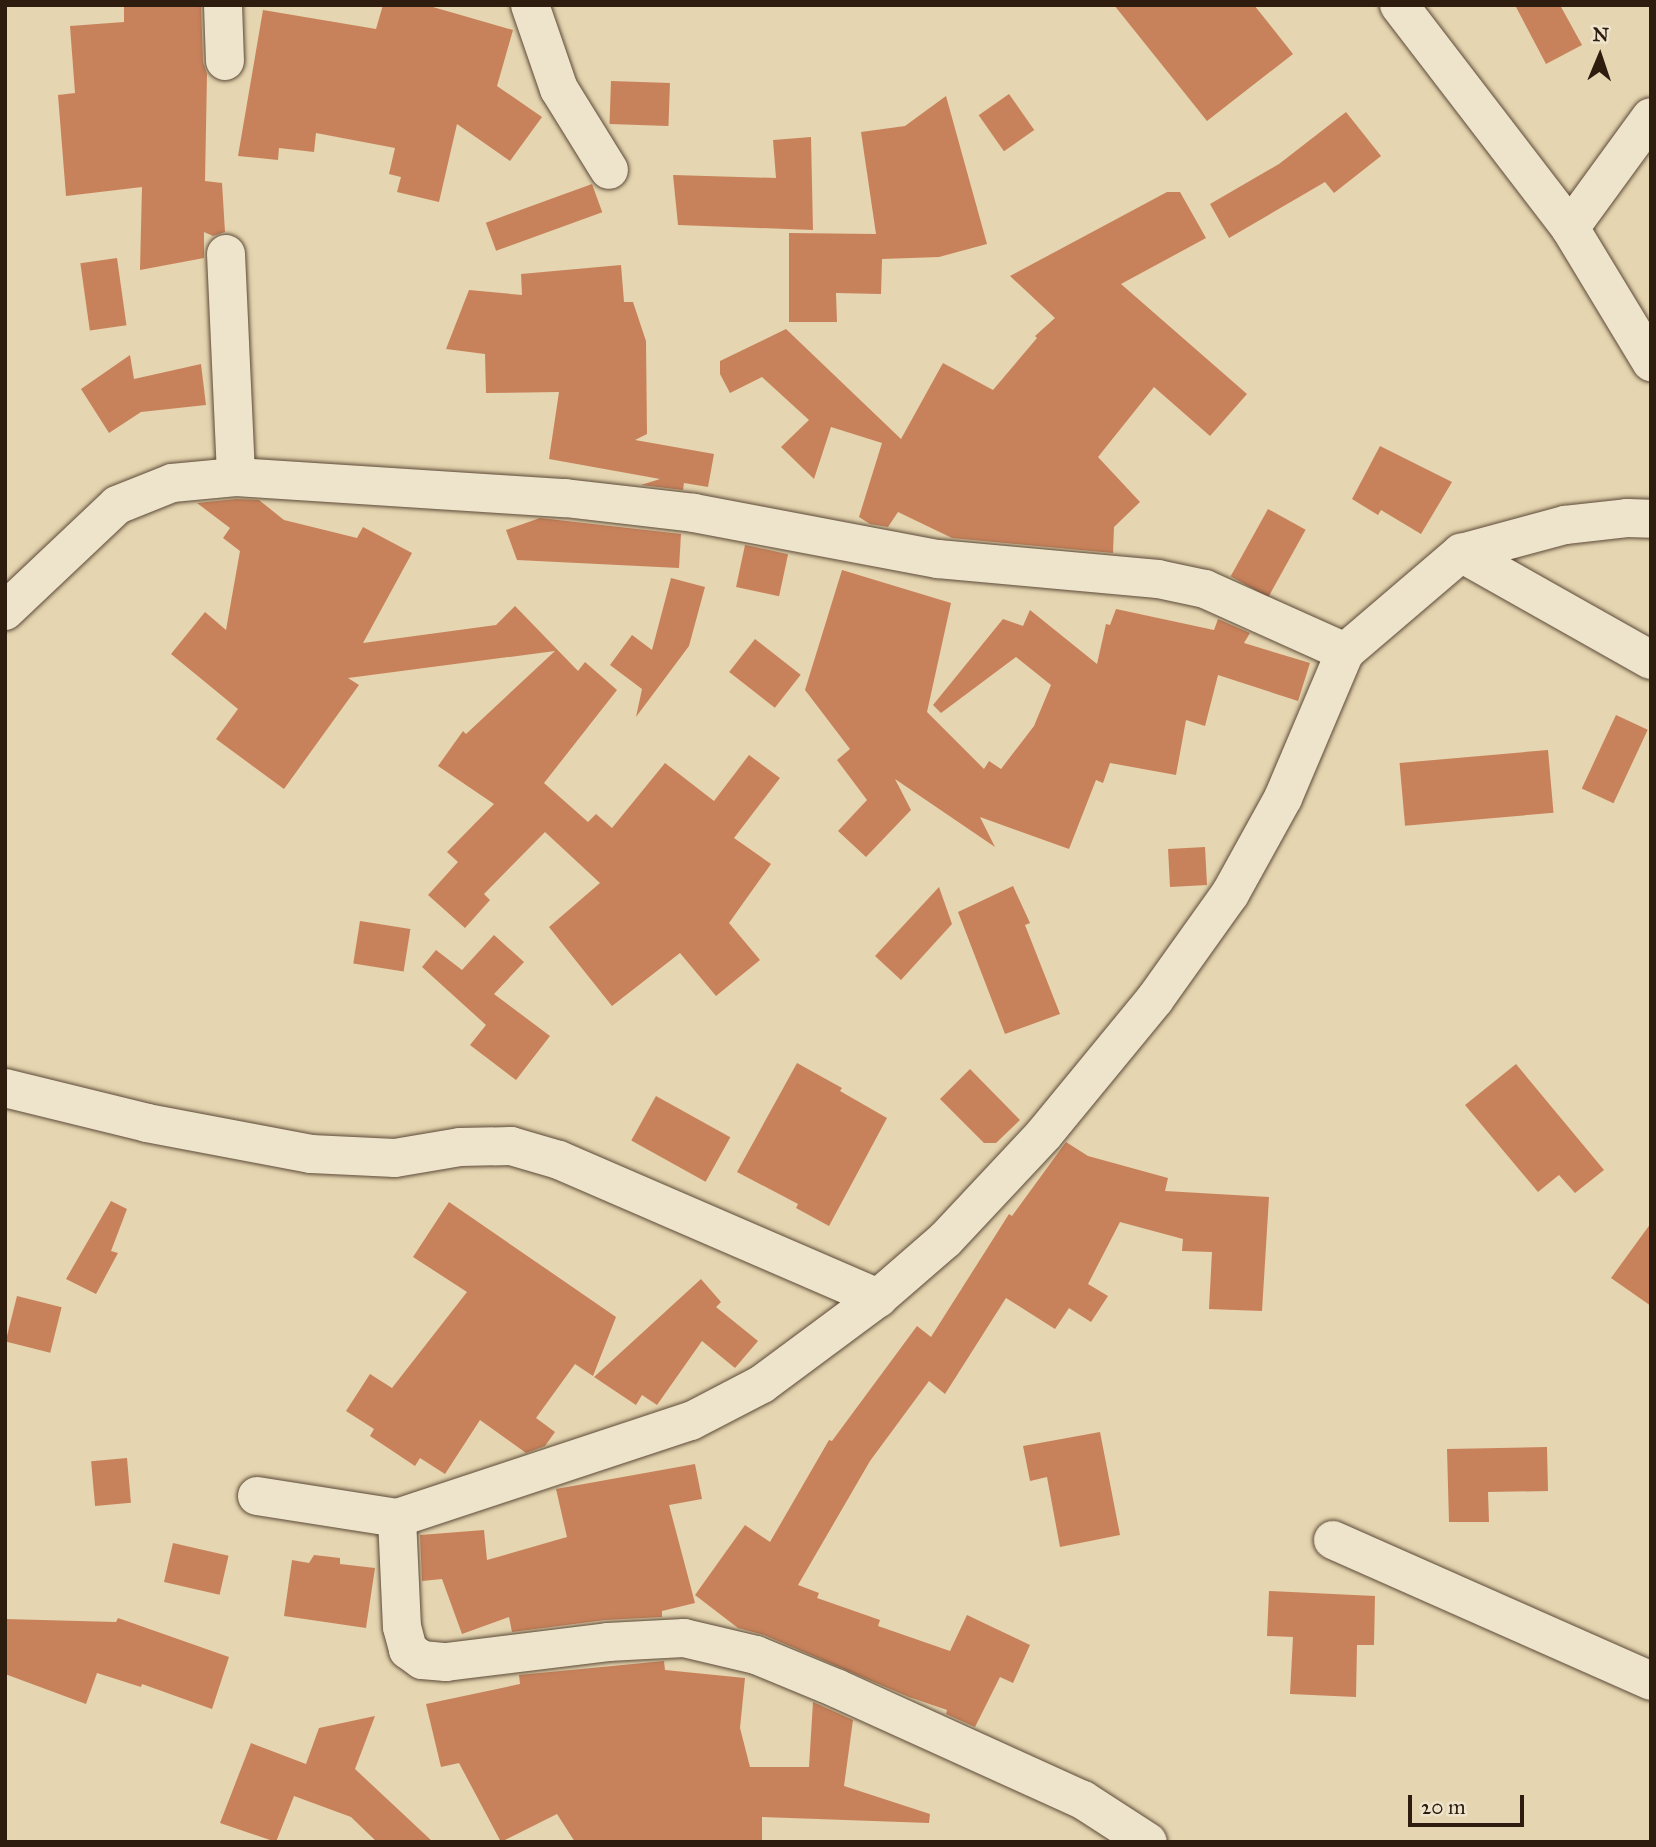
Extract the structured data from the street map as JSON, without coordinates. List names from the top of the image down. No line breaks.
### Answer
{"scale_bar":"20 m","north":"top"}
